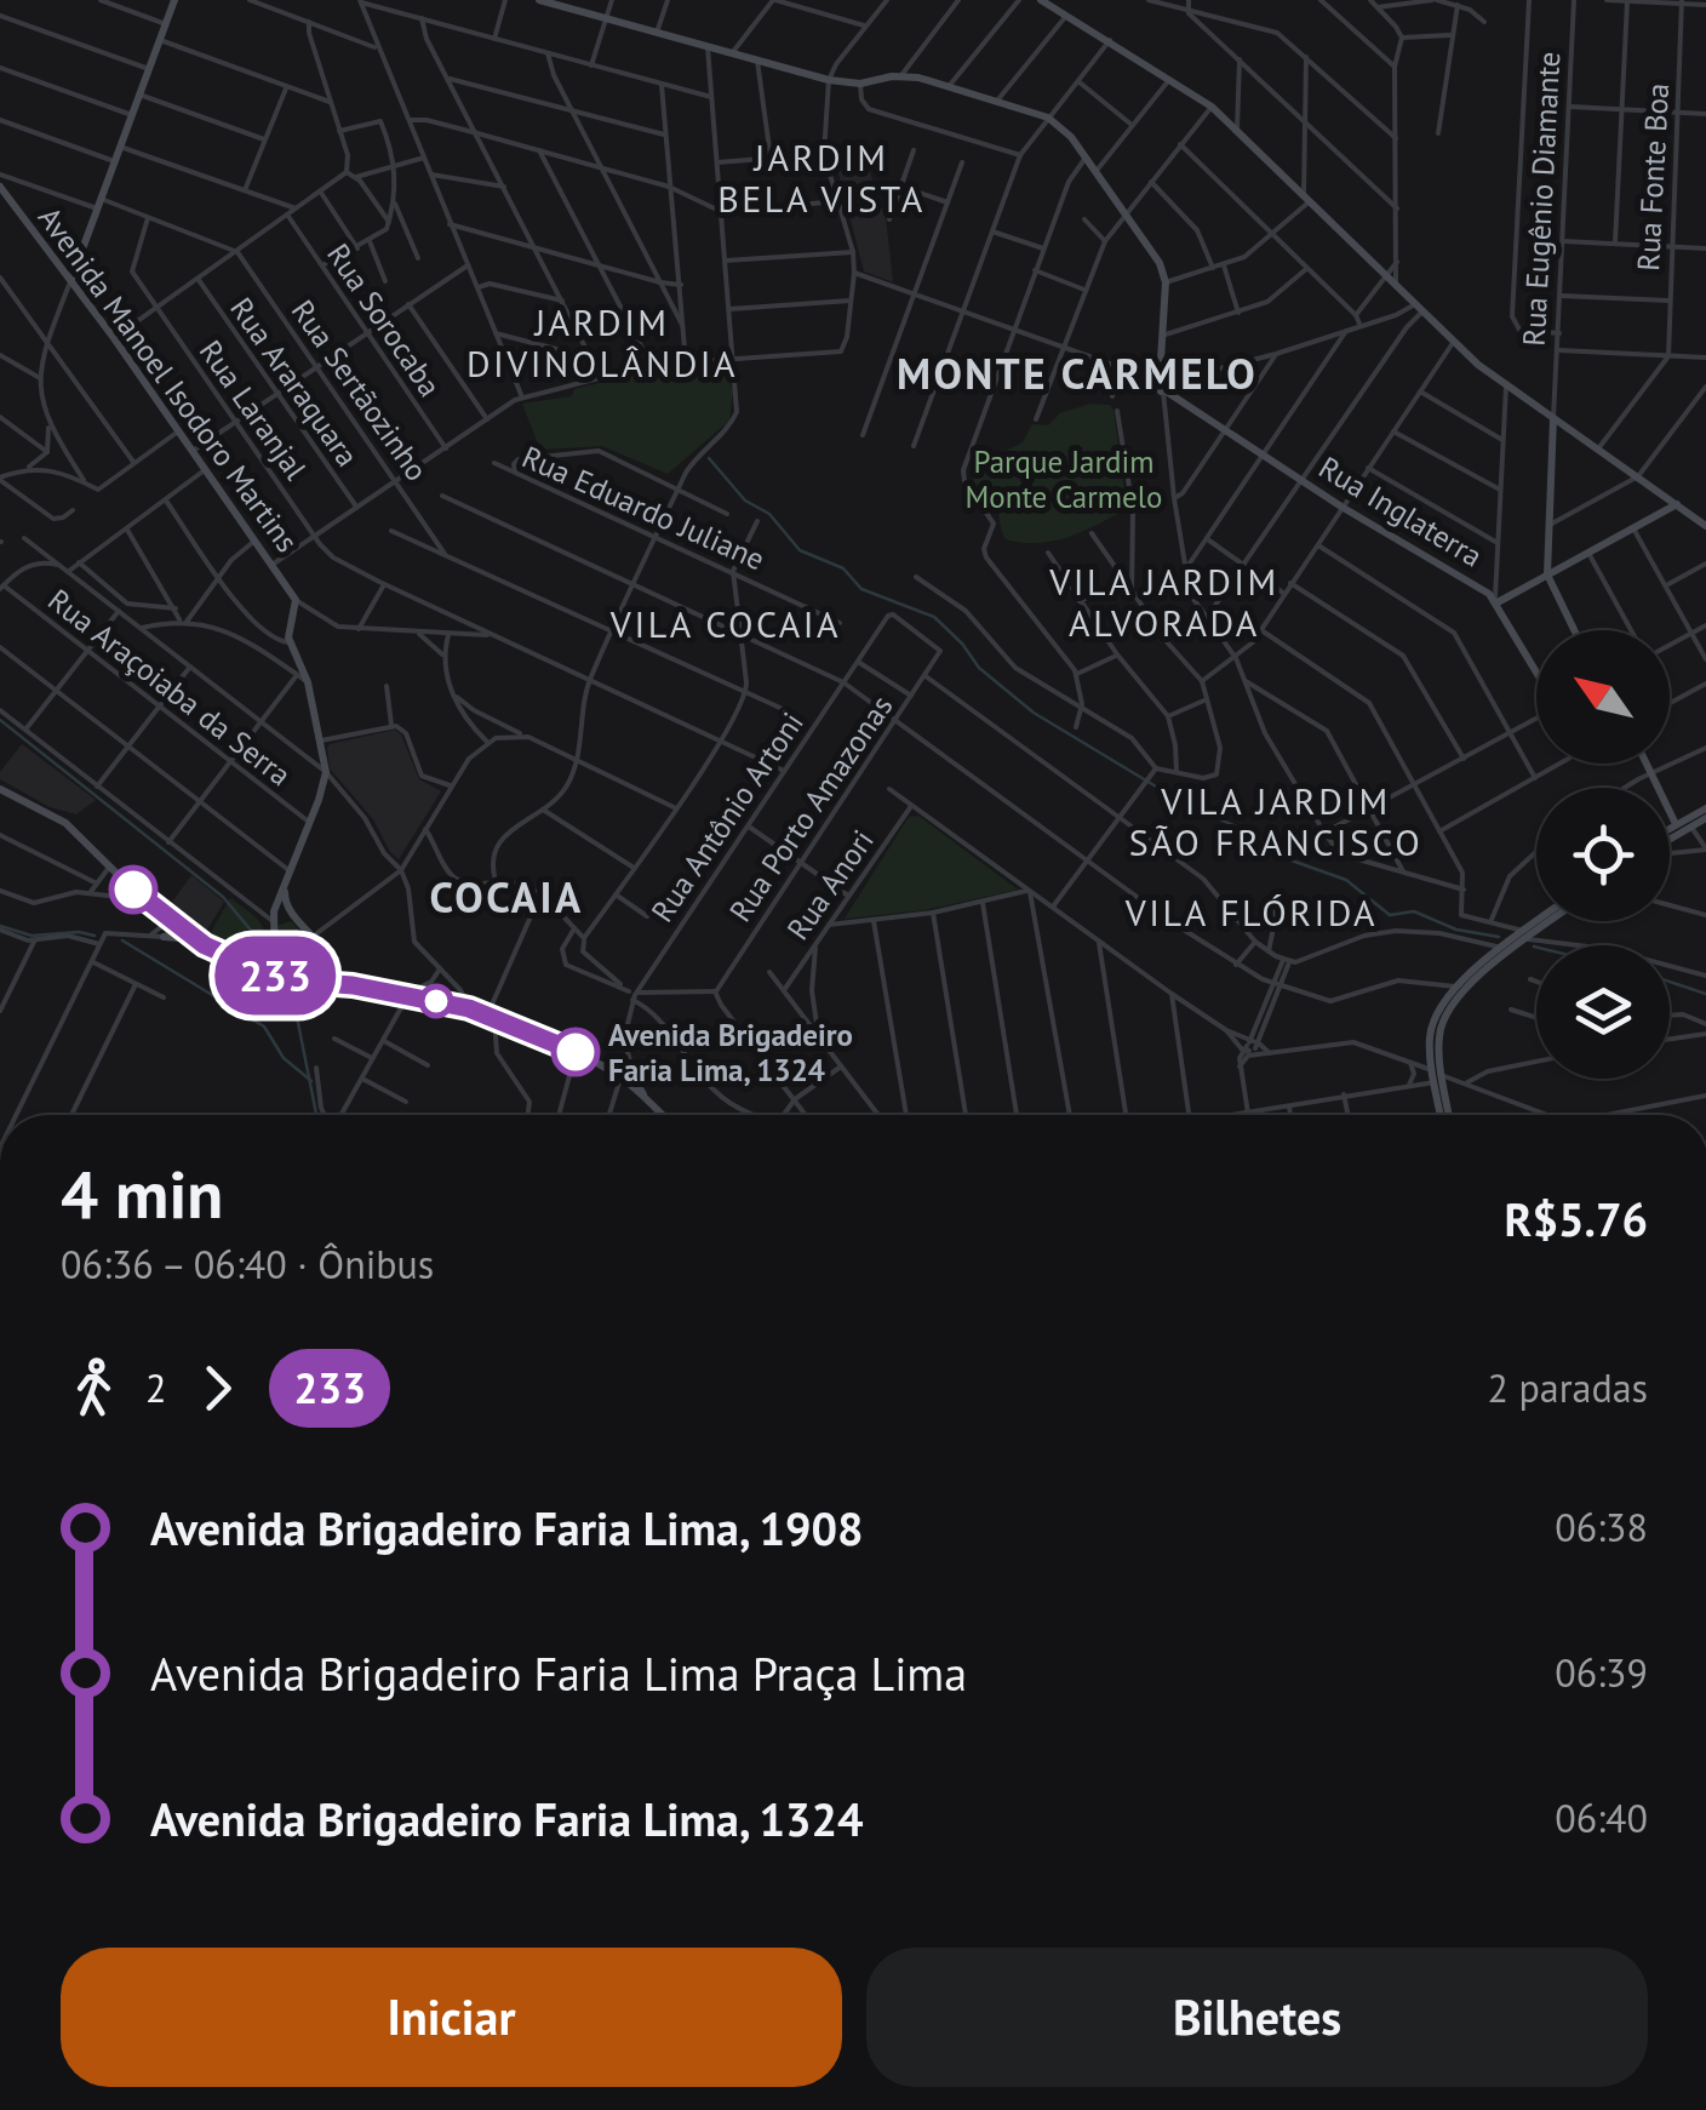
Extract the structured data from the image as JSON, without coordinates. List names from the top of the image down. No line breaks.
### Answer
{"streets":{"street":["Rua Fonte Boa","Rua Eugênio Diamante","Rua Sorocaba","Avenida Manoel Isodoro Martins","Rua Araraquara","Rua Sertãozinho","Rua Laranjal","Rua Eduardo Juliane","Rua Inglaterra","Rua Araçoiaba da Serra","Rua Porto Amazonas","Rua Antônio Artoni","Rua Anori"]},"crossings":[["Rua Laranjal","Rua Antônio Artoni"],["Rua Porto Amazonas","Rua Antônio Artoni"]],"districts":["JARDIM BELA VISTA","JARDIM DIVINOLÂNDIA","MONTE CARMELO","VILA JARDIM ALVORADA","VILA COCAIA","VILA JARDIM SÃO FRANCISCO","COCAIA","VILA FLÓRIDA"],"parks":["Parque Jardim Monte Carmelo"],"places":["Avenida Brigadeiro Faria Lima, 1324"],"lines":["bus line 233"],"north":"top left","page":{"on_map":"233","heading":["4 min","06:36 – 06:40 · Ônibus","R$5.76"],"legs":["2","233","2 paradas"],"list":[{"name":"Avenida Brigadeiro Faria Lima, 1908","value":"06:38"},{"name":"Avenida Brigadeiro Faria Lima Praça Lima","value":"06:39"},{"name":"Avenida Brigadeiro Faria Lima, 1324","value":"06:40"}],"buttons":["Iniciar","Bilhetes"]}}
